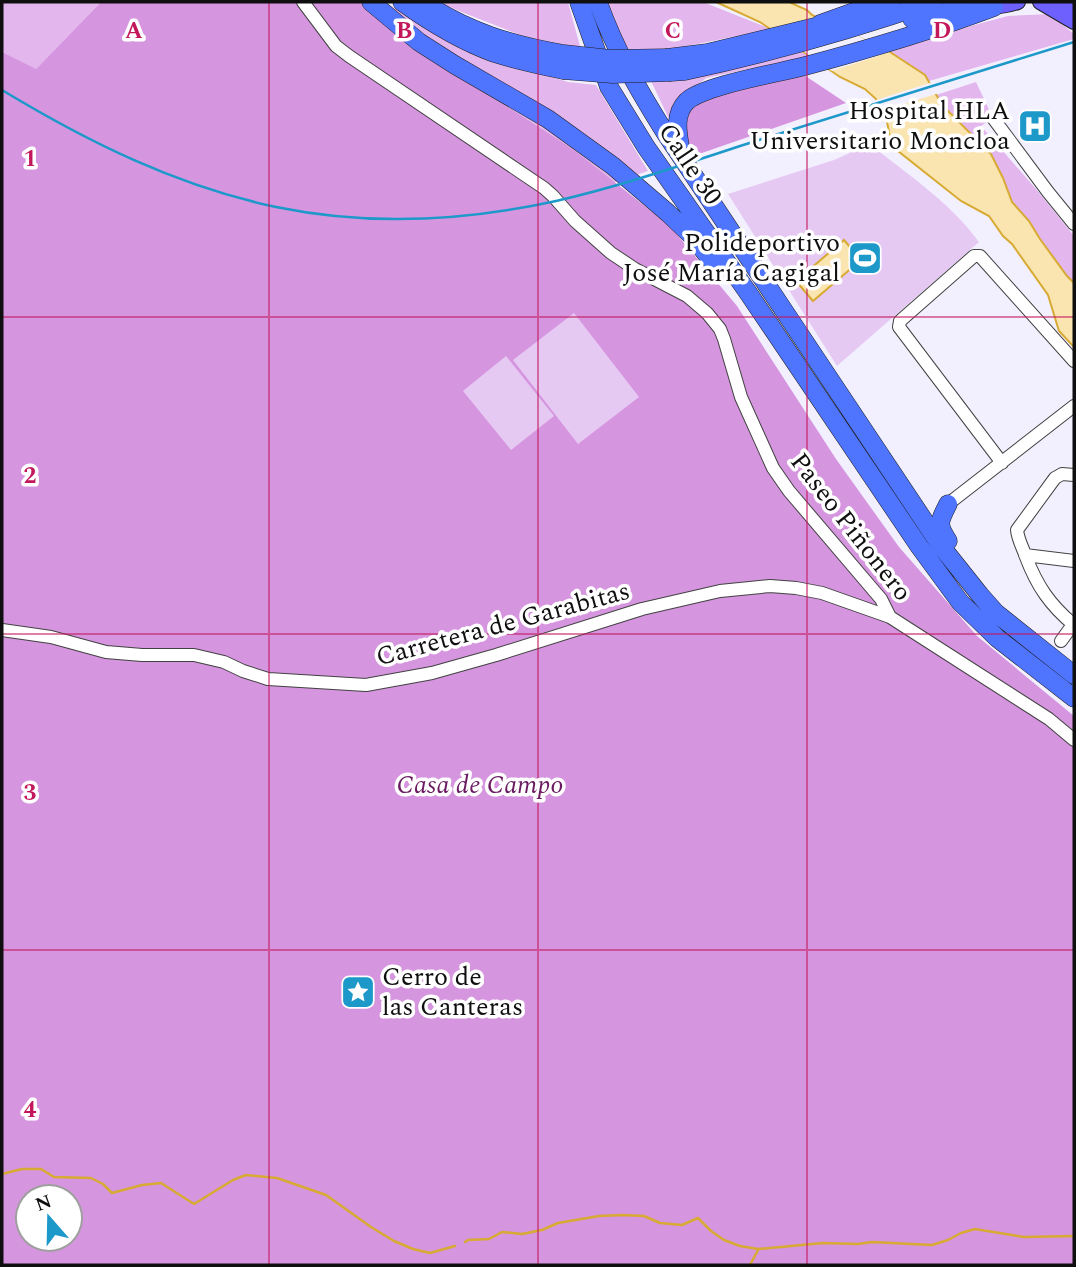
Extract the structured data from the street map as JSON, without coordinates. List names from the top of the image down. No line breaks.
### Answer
{"streets":{"highway":["Calle 30"],"street":["Paseo Piñonero","Carretera de Garabitas"]},"crossings":[["Paseo Piñonero","Carretera de Garabitas"]],"parks":["Casa de Campo"],"places":{"hospital":["Hospital HLA Universitario Moncloa"],"sports":["Polideportivo José María Cagigal"],"place":["Cerro de las Canteras"]},"north":"top","grid":{"columns":["A","B","C","D"],"rows":["1","2","3","4"]}}
